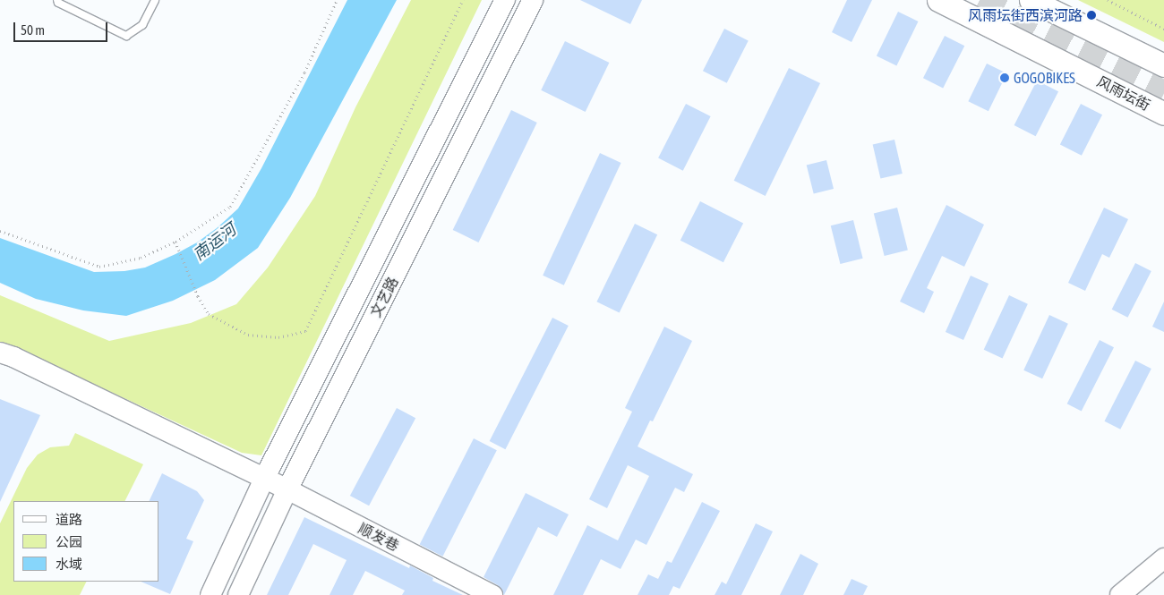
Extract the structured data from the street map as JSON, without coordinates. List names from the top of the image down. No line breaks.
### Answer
{"streets":{"main road":["风雨坛街","文艺路","顺发巷"]},"crossings":[["文艺路","顺发巷"]],"water":["南运河"],"places":["风雨坛街西滨河路","GOGOBIKES"],"legend":["道路","公园","水域"],"scale_bar":"50 m"}
